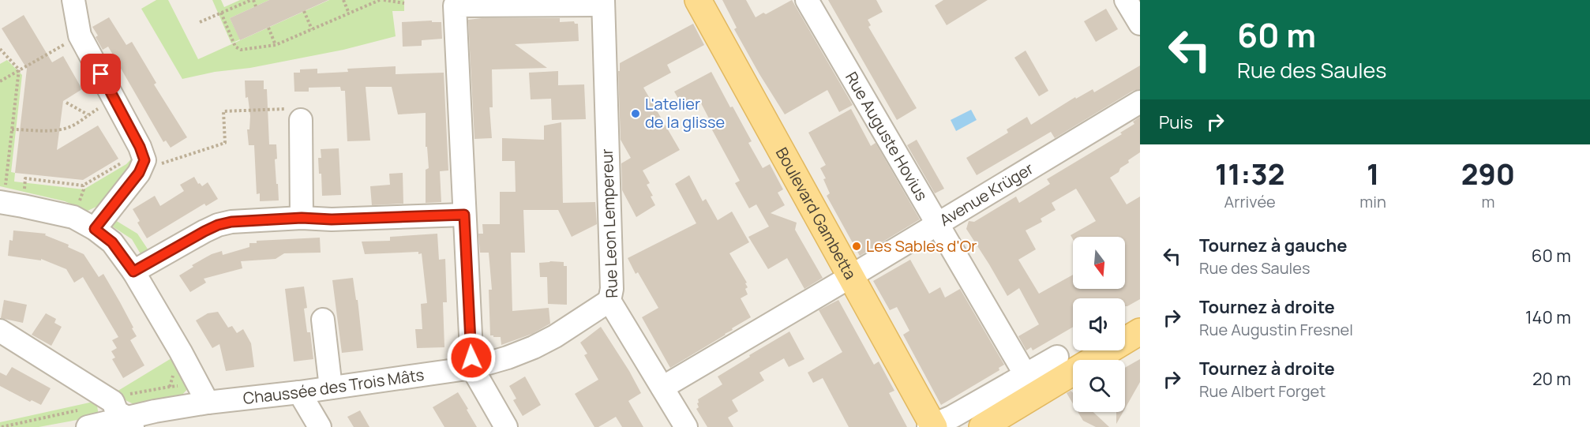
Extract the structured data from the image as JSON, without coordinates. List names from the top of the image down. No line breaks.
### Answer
{"streets":{"main road":["Boulevard Gambetta"],"street":["Rue Auguste Hovius","Avenue Krüger","Rue Leon Lempereur","Chaussée des Trois Mâts"]},"crossings":[["Rue Auguste Hovius","Avenue Krüger"],["Avenue Krüger","Boulevard Gambetta"],["Avenue Krüger","Rue Leon Lempereur"],["Rue Leon Lempereur","Chaussée des Trois Mâts"]],"places":["L'atelier de la glisse","Les Sables d'Or"],"north":"bottom","page":{"turn":["60 m","Rue des Saules"],"then":"Puis","eta":["11:32","Arrivée","1","min","290","m"],"list":[{"name":"Tournez à gauche","note":"Rue des Saules","value":"60 m"},{"name":"Tournez à droite","note":"Rue Augustin Fresnel","value":"140 m"},{"name":"Tournez à droite","note":"Rue Albert Forget","value":"20 m"}]}}
